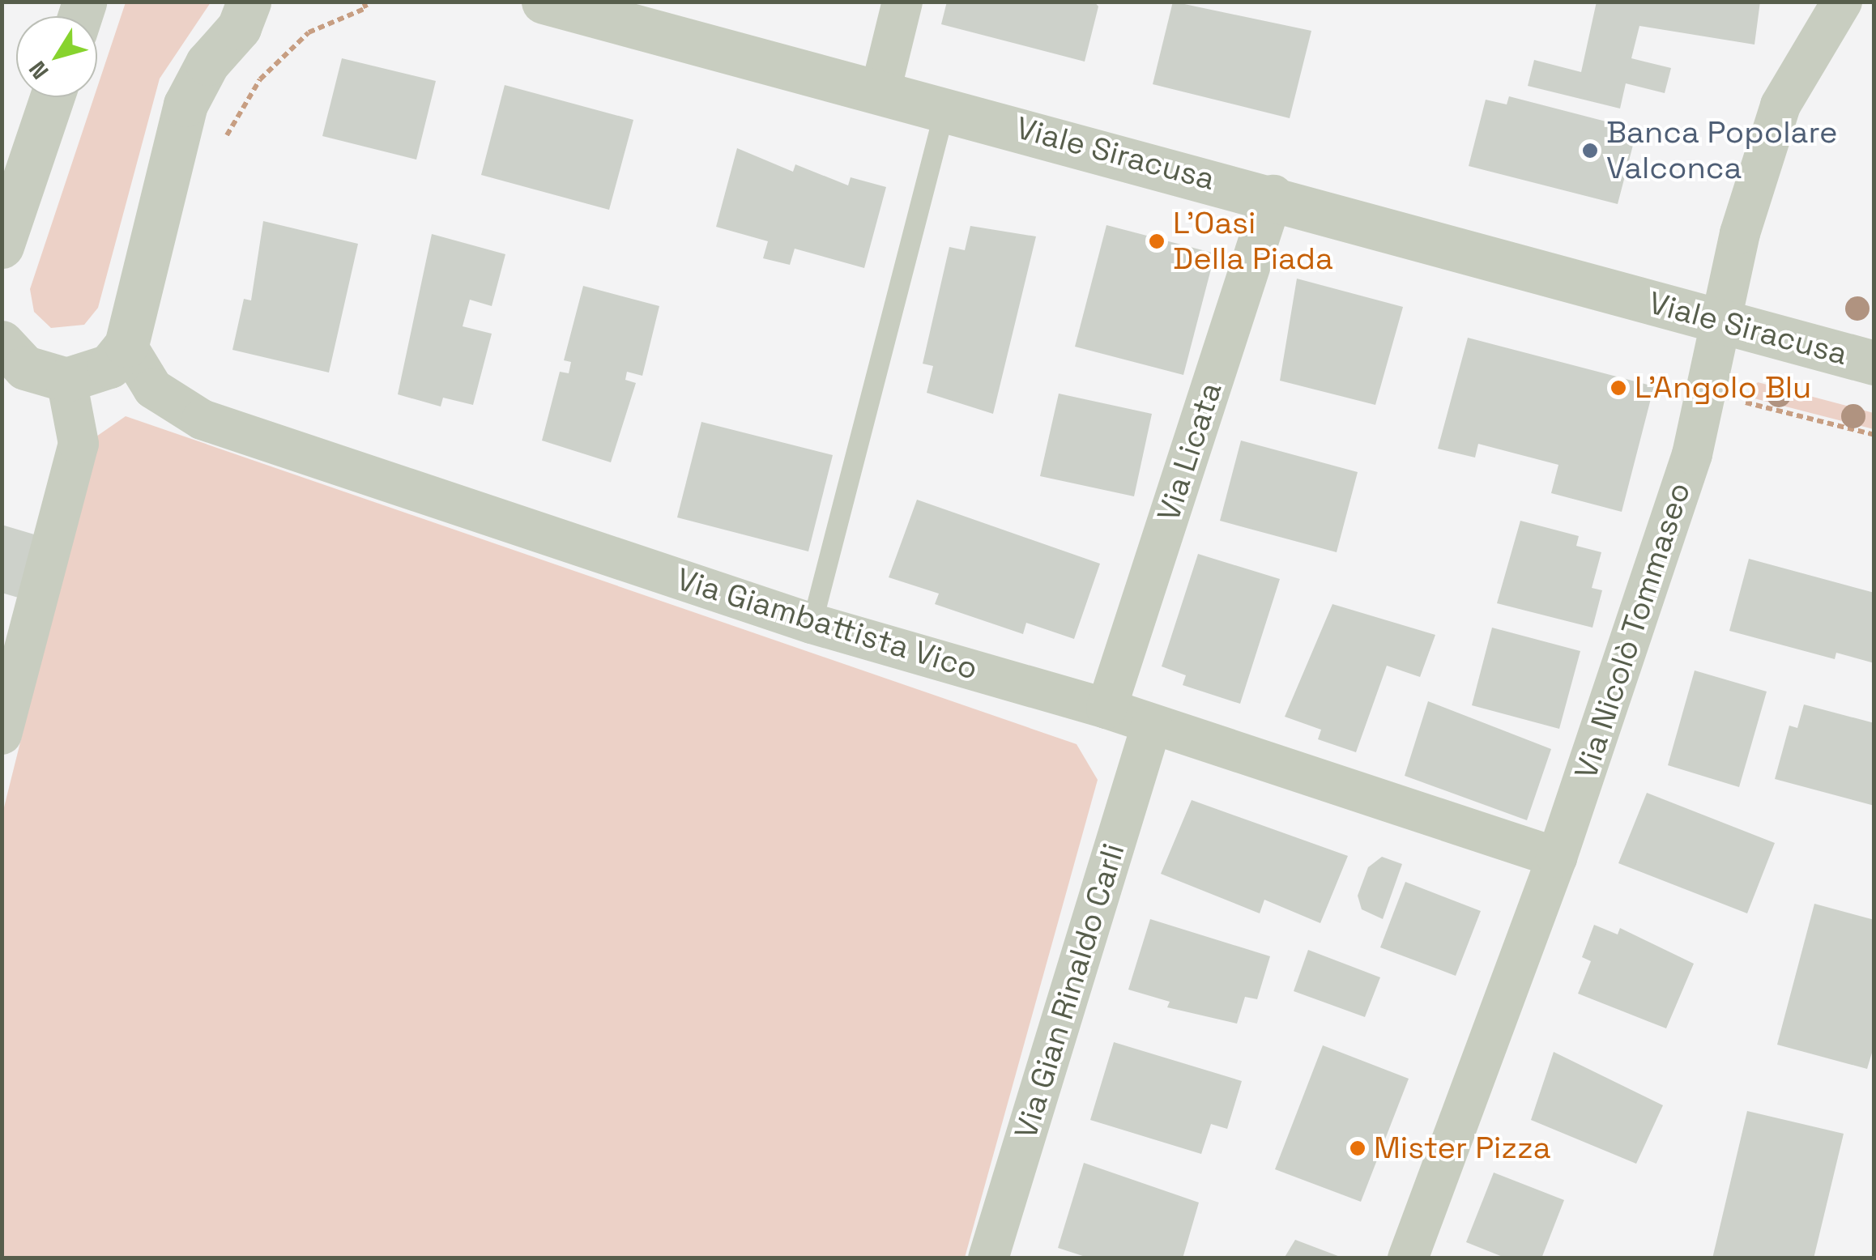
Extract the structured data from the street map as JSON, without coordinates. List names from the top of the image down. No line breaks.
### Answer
{"streets":{"street":["Viale Siracusa","Via Licata","Via Giambattista Vico","Via Nicolò Tommaseo","Via Gian Rinaldo Carli"]},"crossings":[["Viale Siracusa","Via Licata"],["Viale Siracusa","Via Nicolò Tommaseo"],["Via Licata","Via Giambattista Vico"],["Via Giambattista Vico","Via Nicolò Tommaseo"],["Via Giambattista Vico","Via Gian Rinaldo Carli"]],"places":["Banca Popolare Valconca","L'Oasi Della Piada","L'Angolo Blu","Mister Pizza"],"north":"bottom left"}
